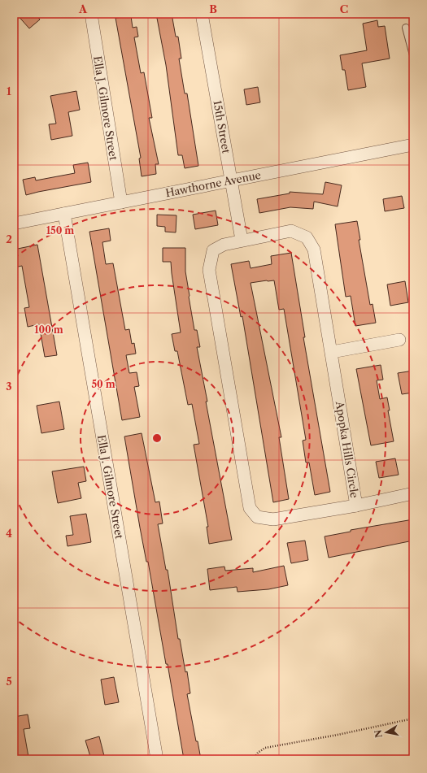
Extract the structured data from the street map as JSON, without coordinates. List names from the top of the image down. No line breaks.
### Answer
{"streets":{"street":["Ella J. Gilmore Street","15th Street","Hawthorne Avenue","Apopka Hills Circle"]},"crossings":[["Ella J. Gilmore Street","Hawthorne Avenue"],["15th Street","Hawthorne Avenue"],["15th Street","Apopka Hills Circle"]],"north":"left","grid":{"columns":["A","B","C"],"rows":["1","2","3","4","5"]},"rings":["150 m","100 m","50 m"]}
